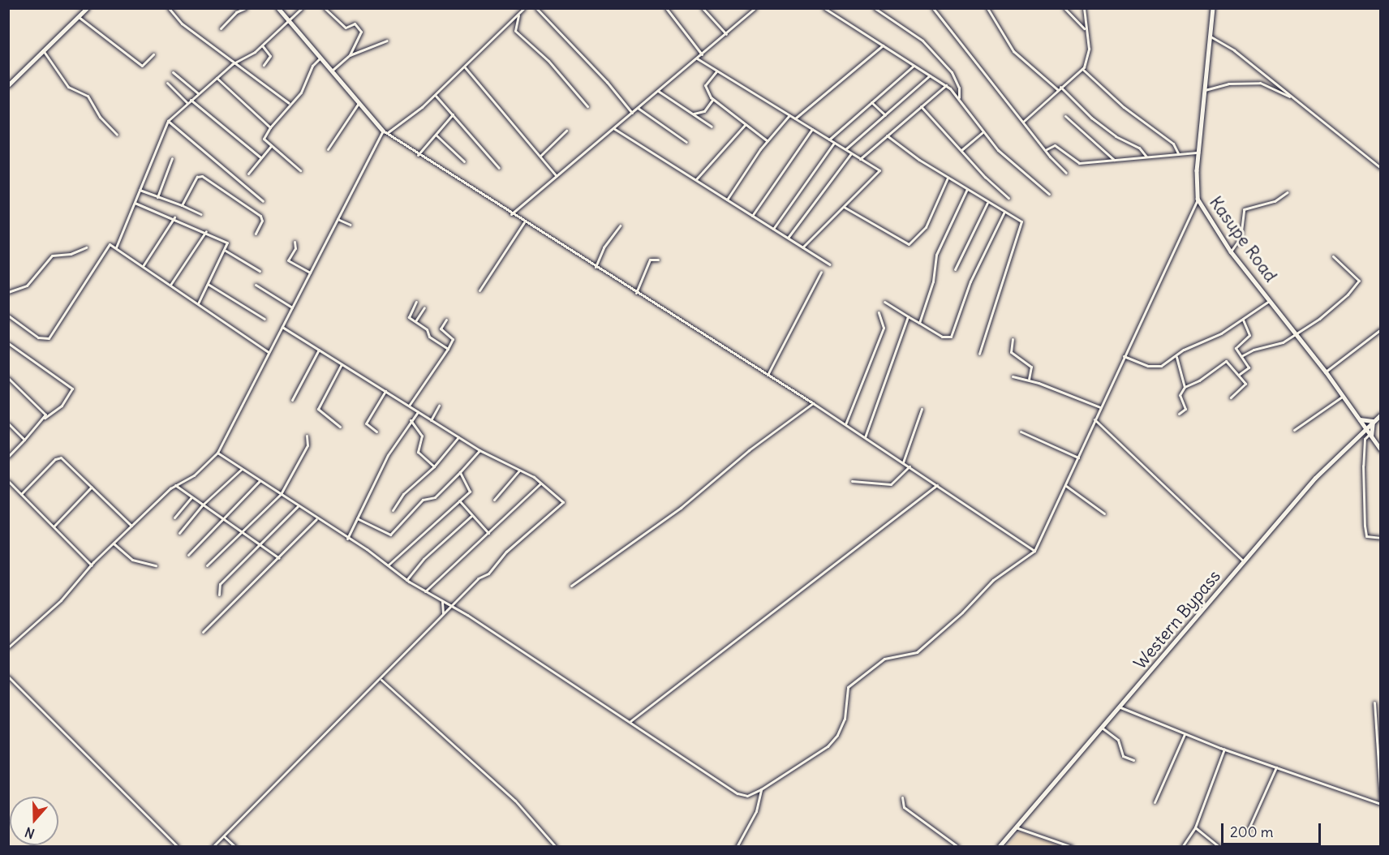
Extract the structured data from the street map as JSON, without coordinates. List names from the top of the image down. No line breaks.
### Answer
{"streets":{"main road":["Western Bypass"],"street":["Kasupe Road"]},"crossings":[["Kasupe Road","Western Bypass"]],"scale_bar":"200 m","north":"bottom"}
